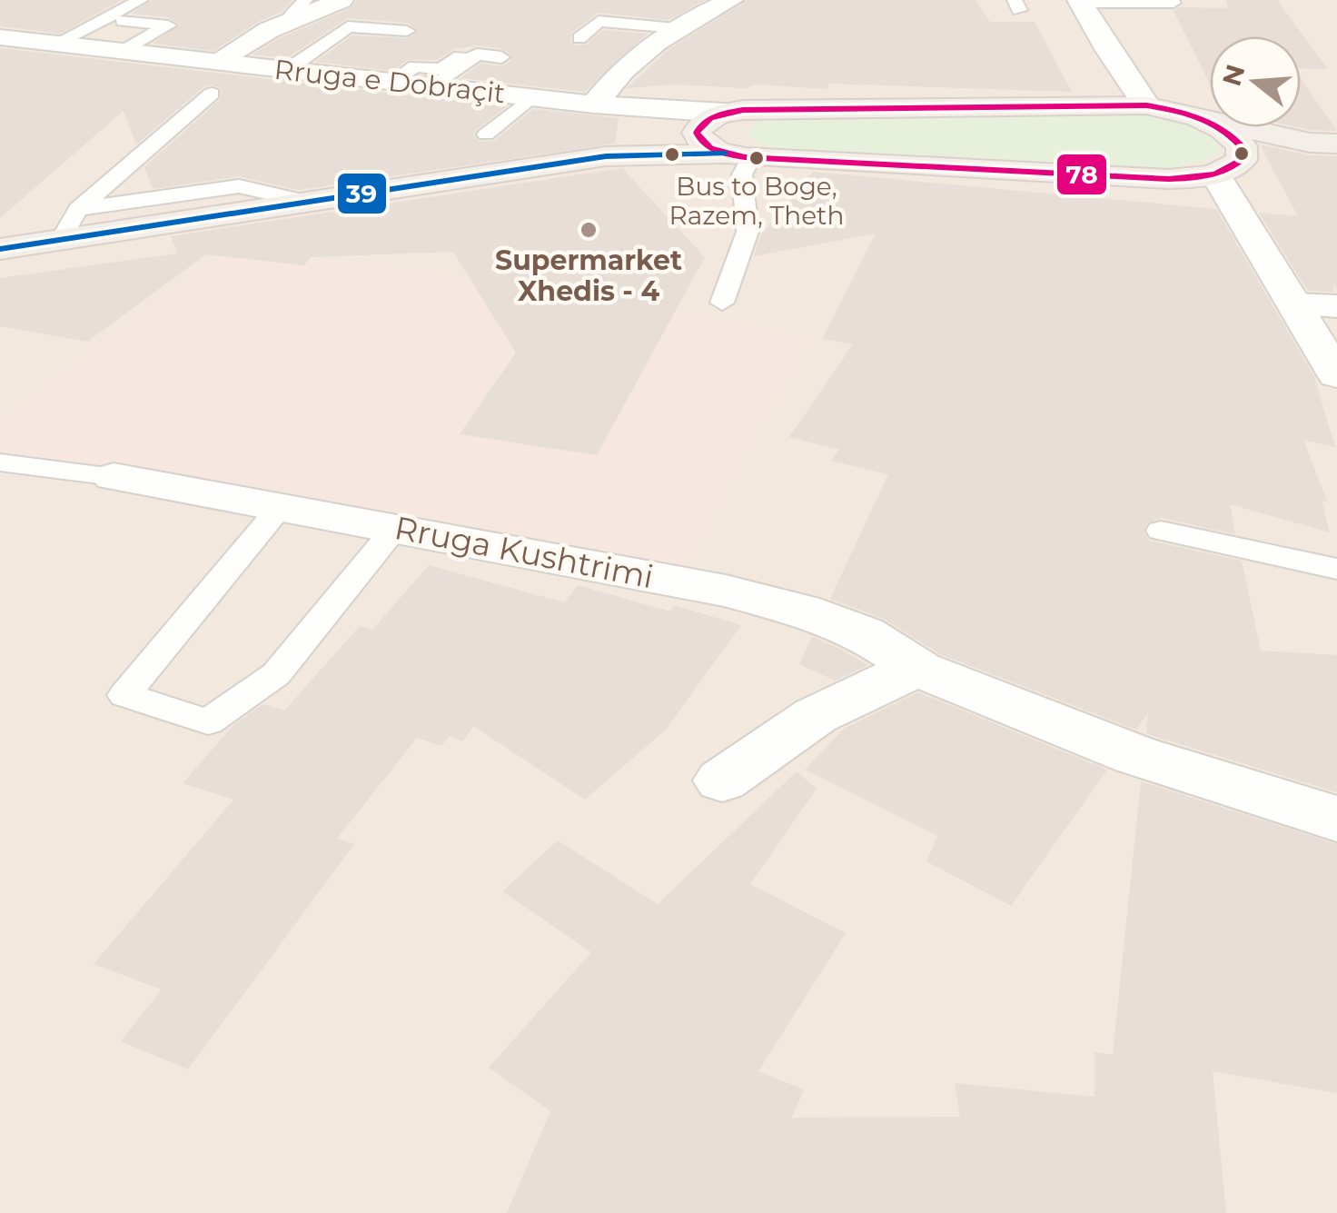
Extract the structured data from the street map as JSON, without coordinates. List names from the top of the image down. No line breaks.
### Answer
{"streets":{"street":["Rruga e Dobraçit","Rruga Kushtrimi"]},"places":["Bus to Boge, Razem, Theth","Supermarket Xhedis - 4"],"lines":["transit line 78","transit line 39"],"north":"left"}
